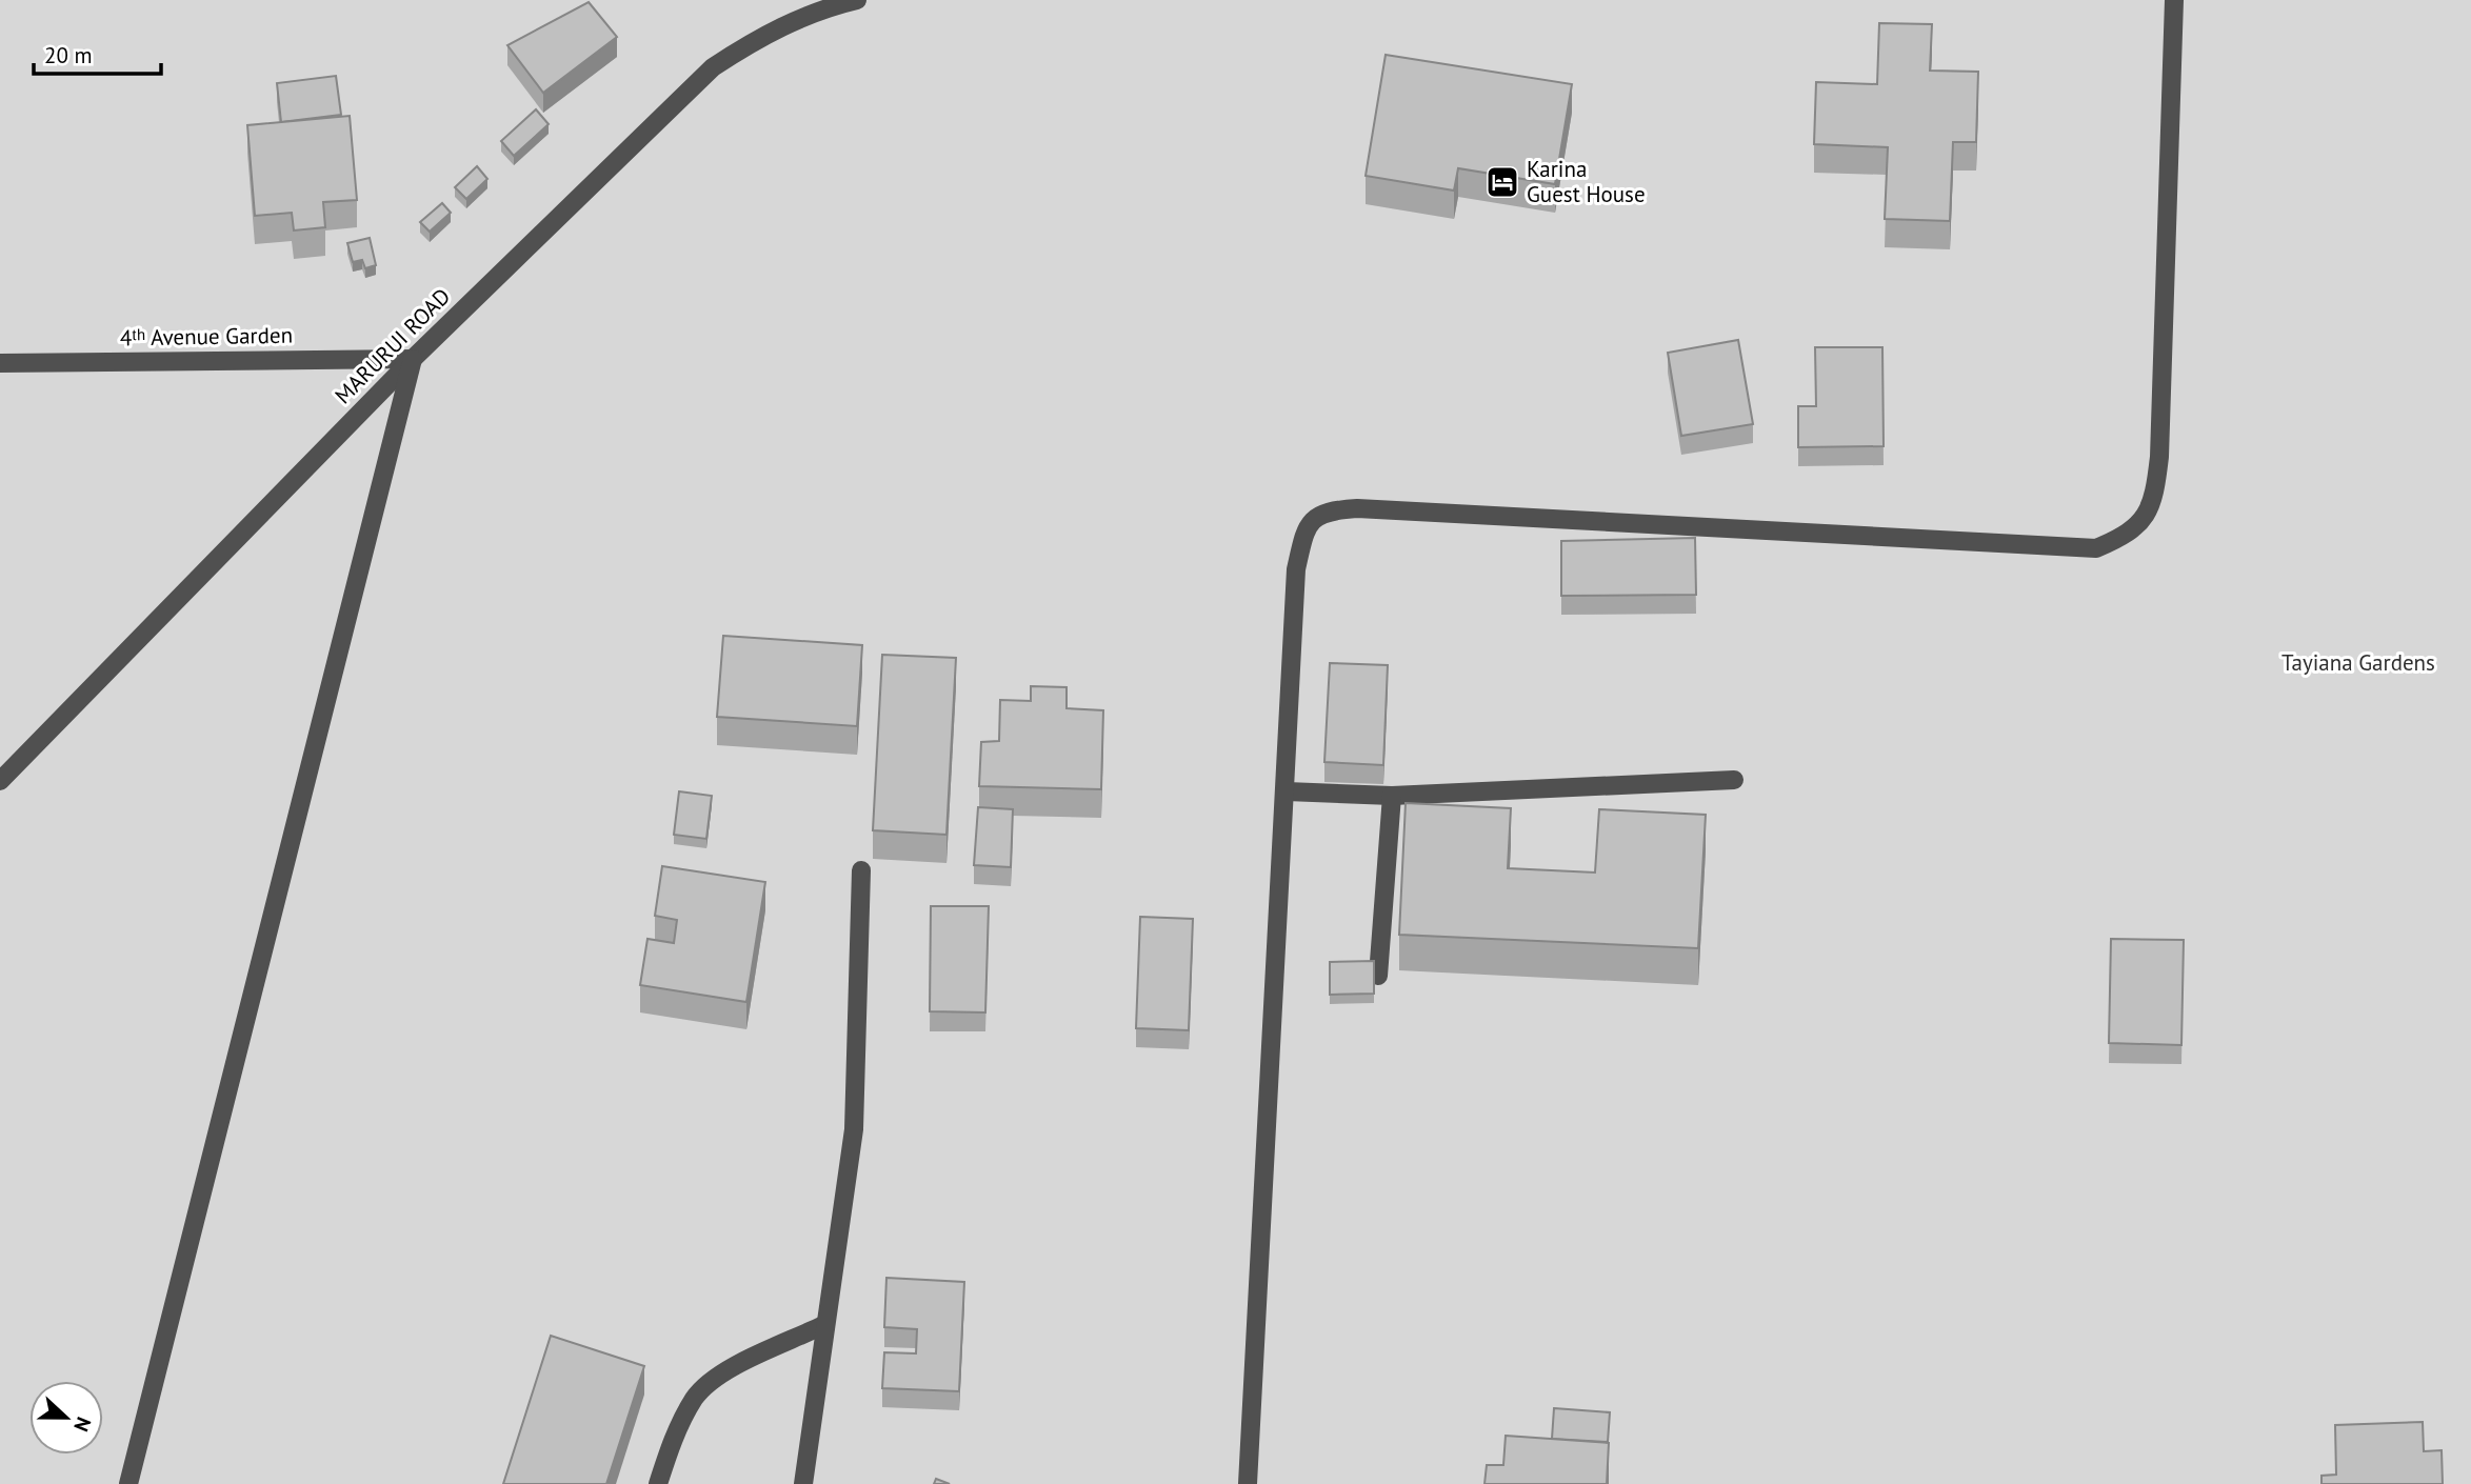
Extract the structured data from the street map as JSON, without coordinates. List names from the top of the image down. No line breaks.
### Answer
{"streets":{"street":["4ᵗʰ Avenue Garden","MARURUI ROAD"]},"crossings":[["4ᵗʰ Avenue Garden","MARURUI ROAD"]],"parks":["Tayiana Gardens"],"places":{"hotel":["Karina Guest House"]},"scale_bar":"20 m","north":"right"}
